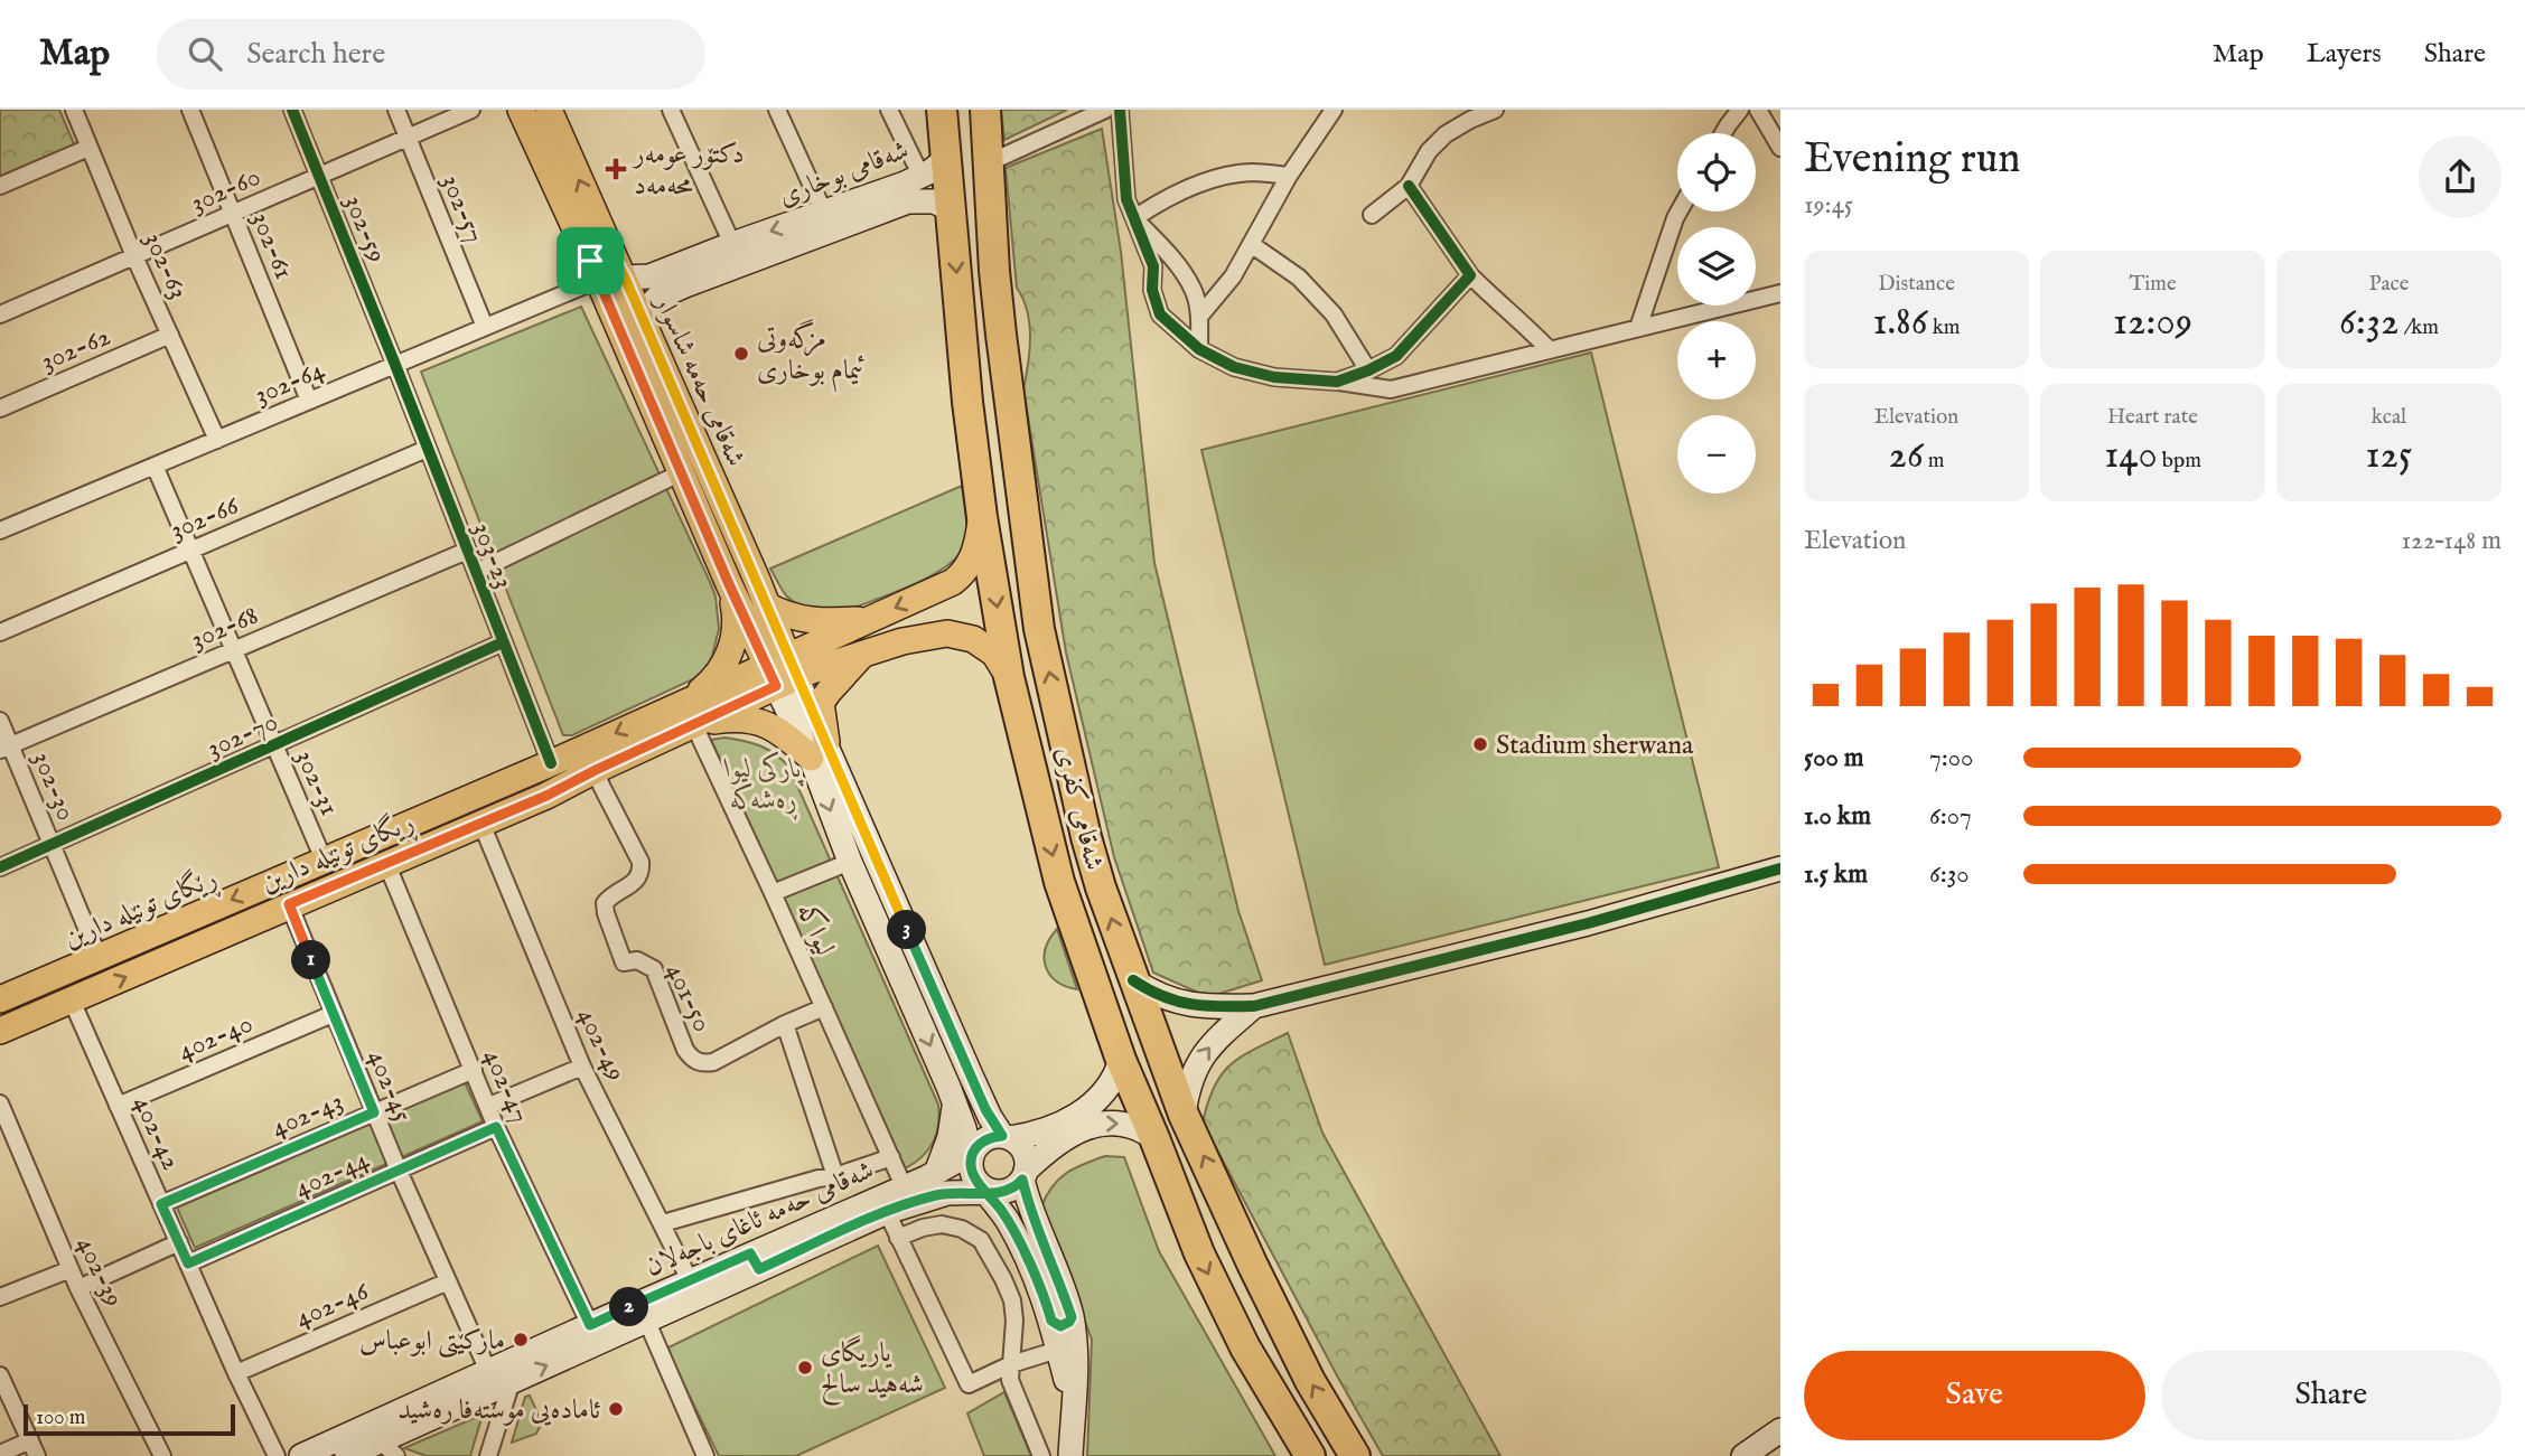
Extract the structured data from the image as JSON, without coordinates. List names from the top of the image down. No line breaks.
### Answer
{"streets":{"highway":["شەقامی کفری"],"main road":["شەقامی بوخاری","شەقامی حەمە شاسوار","ڕیگای تونێلە دارین","ڕێگای تونێلە دارین","شەقامی حەمە ئاغای باجەلان"],"street":["302-60","302-57","302-59","302-61","302-63","302-62","302-64","302-66","303-23","302-68","302-70","302-31","302-30","لیواکە","401-50","402-40","402-49","402-45","402-47","402-43","402-42","402-44","402-39","402-46"]},"crossings":[["شەقامی بوخاری","شەقامی حەمە شاسوار"],["شەقامی بوخاری","شەقامی کفری"],["302-60","302-57"],["302-60","302-59"],["302-60","302-61"],["302-60","302-63"],["302-57","302-64"],["302-59","302-64"],["302-59","303-23"],["302-61","302-64"],["302-63","302-62"],["302-63","302-64"],["شەقامی حەمە شاسوار","302-64"],["302-64","303-23"],["302-64","302-31"],["302-66","303-23"],["302-66","302-31"],["303-23","302-68"],["303-23","302-70"],["303-23","ڕێگای تونێلە دارین"],["302-68","302-31"],["302-68","302-30"],["302-70","302-31"],["302-70","302-30"],["302-31","ڕێگای تونێلە دارین"],["302-30","ڕێگای تونێلە دارین"],["ڕیگای تونێلە دارین","ڕێگای تونێلە دارین"],["ڕیگای تونێلە دارین","لیواکە"],["ڕیگای تونێلە دارین","401-50"],["ڕیگای تونێلە دارین","402-49"],["ڕیگای تونێلە دارین","402-45"],["ڕیگای تونێلە دارین","402-47"],["ڕیگای تونێلە دارین","402-42"],["ڕێگای تونێلە دارین","لیواکە"],["لیواکە","401-50"],["لیواکە","شەقامی حەمە ئاغای باجەلان"],["402-40","402-45"],["402-40","402-42"],["402-49","شەقامی حەمە ئاغای باجەلان"],["402-45","402-43"],["402-45","402-44"],["402-45","شەقامی حەمە ئاغای باجەلان"],["402-45","402-46"],["402-47","402-43"],["402-47","402-44"],["402-47","شەقامی حەمە ئاغای باجەلان"],["402-43","402-42"],["402-42","402-44"],["402-42","402-46"]],"one_way":["ڕێگای تونێلە دارین"],"parks":["پارکی لیوا ڕەشەکە"],"places":{"health":["دکتۆر عومەر محەمەد"],"other":["مزگەوتی ئیمام بوخاری","Stadium sherwana","مارکێتی ابوعباس","یاریگای شەهید سالح","ئامادەیی موستەفا رەشید"]},"scale_bar":"100 m","page":{"header":"Map","search":"Search here","nav":["Map","Layers","Share"],"heading":["Evening run","19:45"],"map_buttons":["+","−"],"stats":[["Distance","1.86 km"],["Time","12:09"],["Pace","6:32 /km"],["Elevation","26 m"],["Heart rate","140 bpm"],["kcal","125"]],"chart":["Elevation","122–148 m"],"list":[{"name":"500 m","note":"7:00"},{"name":"1.0 km","note":"6:07"},{"name":"1.5 km","note":"6:30"}],"pins":["3","1","2"],"buttons":["Save","Share"],"scale":"100 m"}}
